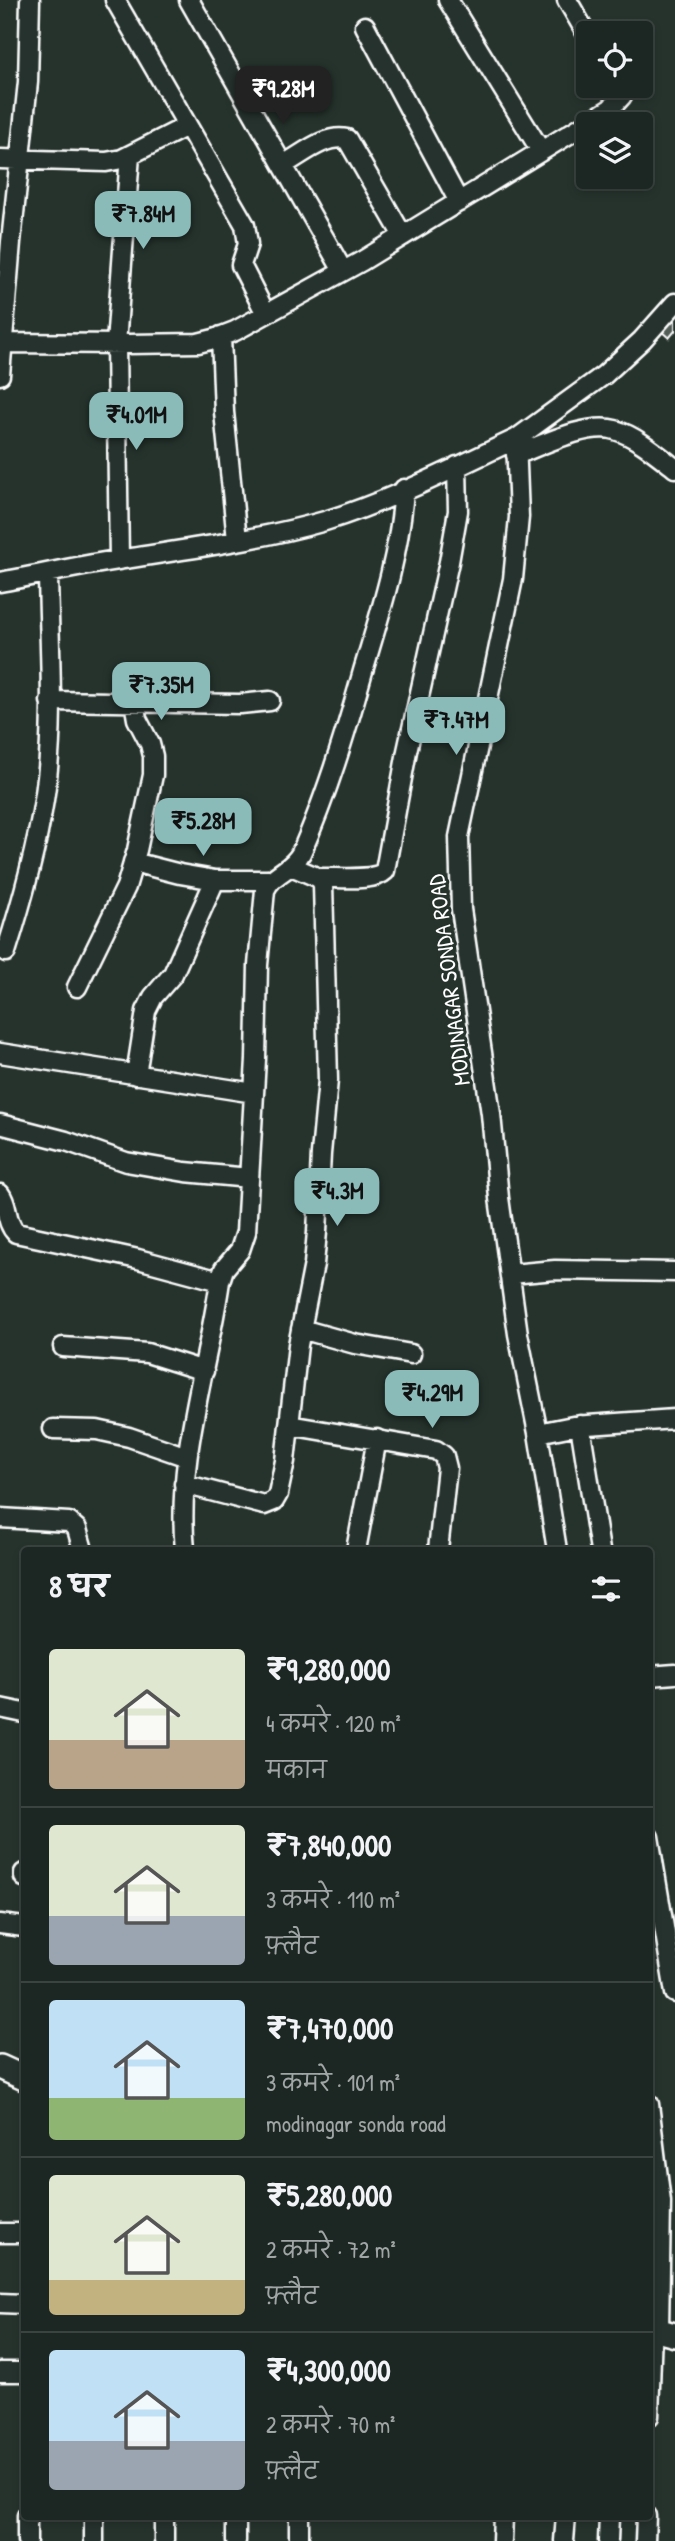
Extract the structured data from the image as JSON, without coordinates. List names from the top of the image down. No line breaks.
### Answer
{"streets":{"street":["MODINAGAR SONDA ROAD"]},"page":{"price":["₹9.28M","₹7.84M","₹4.01M","₹7.35M","₹7.47M","₹5.28M","₹4.3M","₹4.29M"],"heading":"8 घर","list":[{"name":"₹9,280,000","note":"4 कमरे · 120 m² · मकान"},{"name":"₹7,840,000","note":"3 कमरे · 110 m² · फ़्लैट"},{"name":"₹7,470,000","note":"3 कमरे · 101 m² · modinagar sonda road"},{"name":"₹5,280,000","note":"2 कमरे · 72 m² · फ़्लैट"},{"name":"₹4,300,000","note":"2 कमरे · 70 m² · फ़्लैट"}]}}
